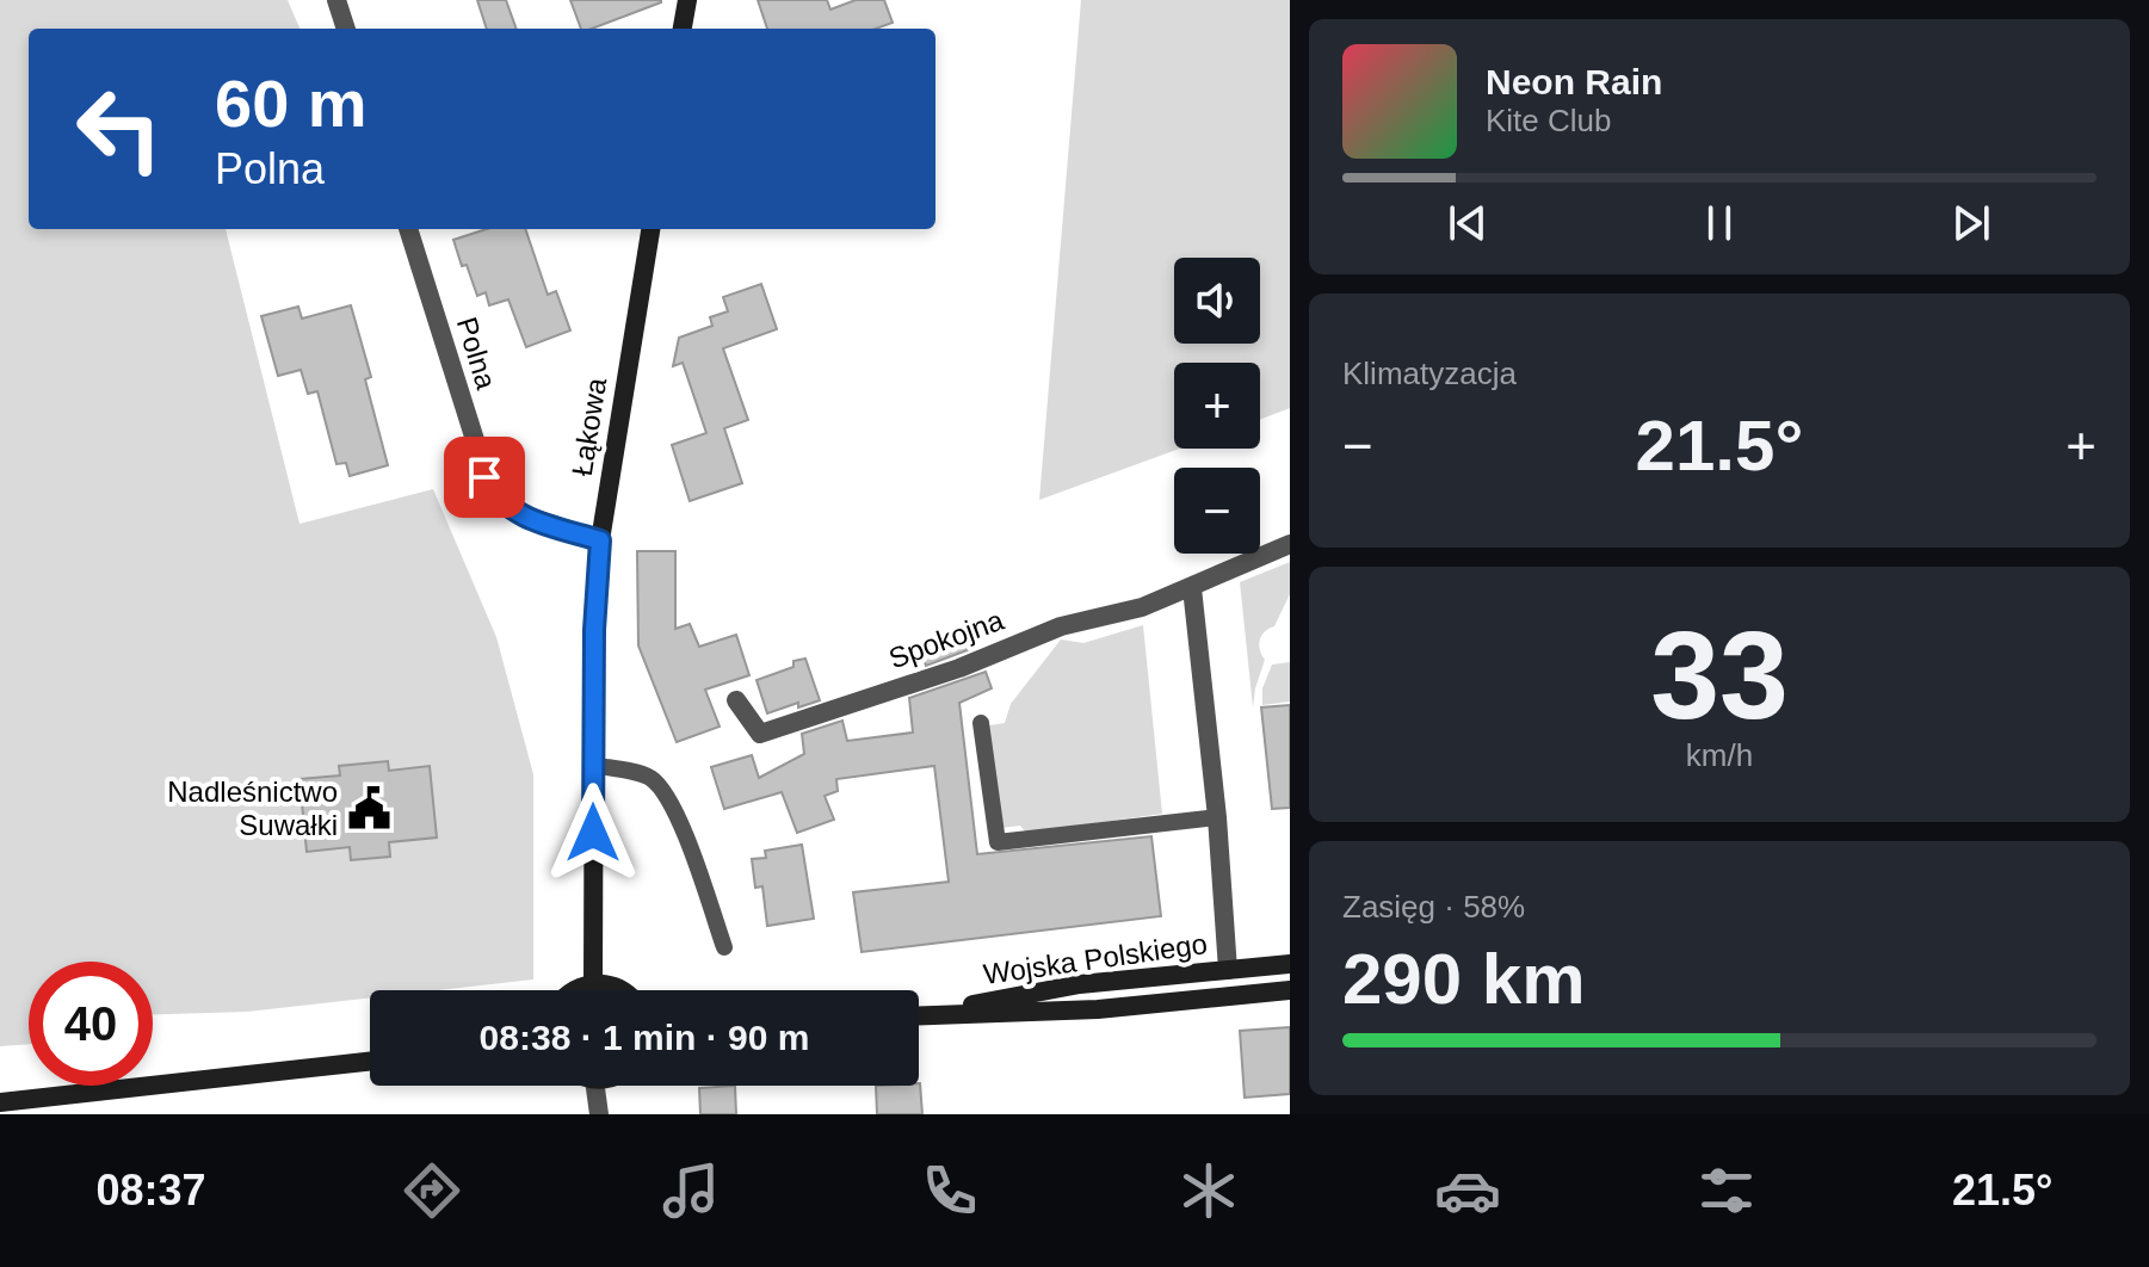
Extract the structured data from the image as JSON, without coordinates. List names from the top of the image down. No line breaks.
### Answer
{"streets":{"street":["Polna","Łąkowa","Spokojna","Wojska Polskiego"]},"crossings":[["Polna","Łąkowa"]],"places":{"public building":["Nadleśnictwo Suwałki"]},"page":{"turn":["60 m","Polna"],"song":["Neon Rain","Kite Club"],"map_buttons":["+","−"],"tile":["Klimatyzacja",["33","km/h"],["Zasięg · 58%","290 km"]],"heat":["−","21.5°","+"],"limit":"40","trip":"08:38 · 1 min · 90 m","tabs":["08:37","21.5°"]}}
